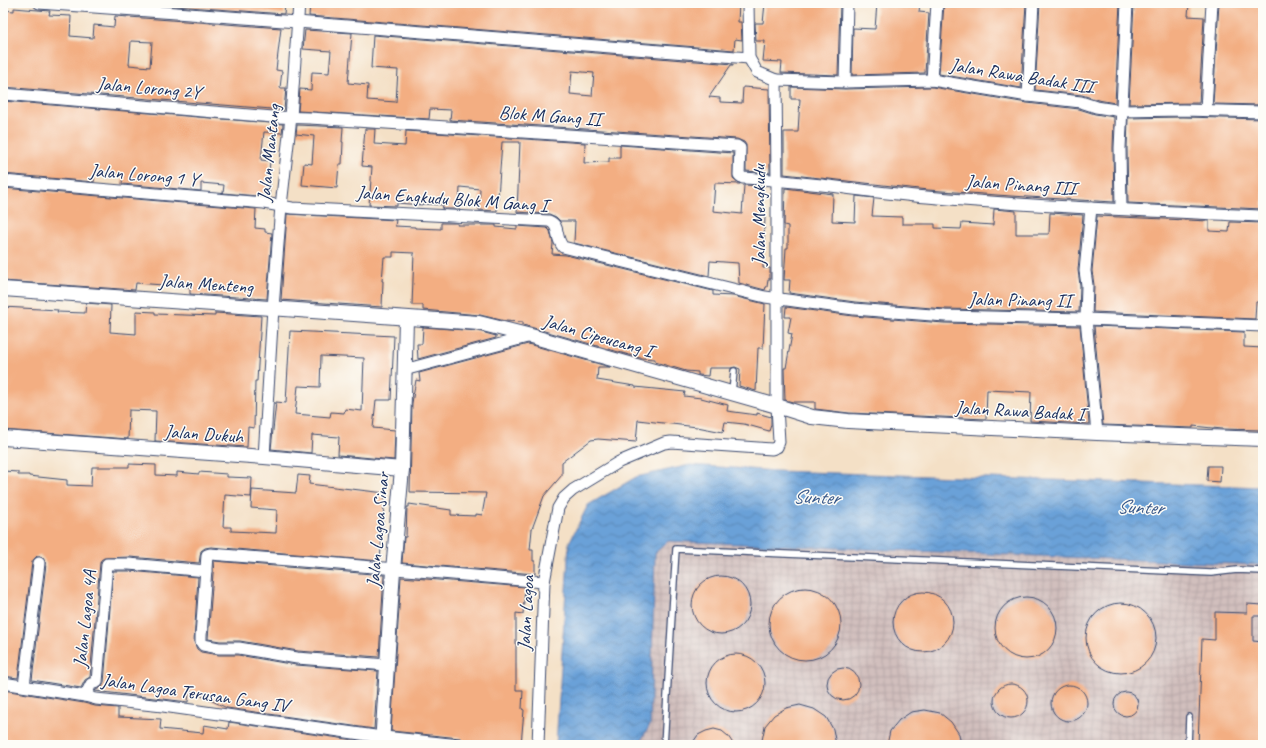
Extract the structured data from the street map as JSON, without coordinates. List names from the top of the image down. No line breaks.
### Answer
{"streets":{"street":["Jalan Rawa Badak III","Jalan Lorong 2Y","Blok M Gang II","Jalan Mantang","Jalan Lorong 1 Y","Jalan Pinang III","Jalan Engkudu Blok M Gang I","Jalan Mengkudu","Jalan Menteng","Jalan Pinang II","Jalan Cipeucang I","Jalan Rawa Badak I","Jalan Dukuh","Jalan Lagoa Sinar","Jalan Lagoa","Jalan Lagoa 4A","Jalan Lagoa Terusan Gang IV"]},"crossings":[["Jalan Rawa Badak III","Jalan Mengkudu"],["Jalan Lorong 2Y","Blok M Gang II"],["Jalan Lorong 2Y","Jalan Mantang"],["Blok M Gang II","Jalan Mantang"],["Blok M Gang II","Jalan Pinang III"],["Blok M Gang II","Jalan Mengkudu"],["Jalan Mantang","Jalan Lorong 1 Y"],["Jalan Mantang","Jalan Engkudu Blok M Gang I"],["Jalan Mantang","Jalan Menteng"],["Jalan Mantang","Jalan Dukuh"],["Jalan Lorong 1 Y","Jalan Engkudu Blok M Gang I"],["Jalan Pinang III","Jalan Mengkudu"],["Jalan Engkudu Blok M Gang I","Jalan Pinang II"],["Jalan Mengkudu","Jalan Pinang II"],["Jalan Mengkudu","Jalan Cipeucang I"],["Jalan Mengkudu","Jalan Rawa Badak I"],["Jalan Mengkudu","Jalan Lagoa"],["Jalan Menteng","Jalan Cipeucang I"],["Jalan Menteng","Jalan Lagoa Sinar"],["Jalan Cipeucang I","Jalan Rawa Badak I"],["Jalan Cipeucang I","Jalan Lagoa Sinar"],["Jalan Dukuh","Jalan Lagoa Sinar"],["Jalan Lagoa Sinar","Jalan Lagoa Terusan Gang IV"],["Jalan Lagoa 4A","Jalan Lagoa Terusan Gang IV"]],"water":["Sunter"]}
